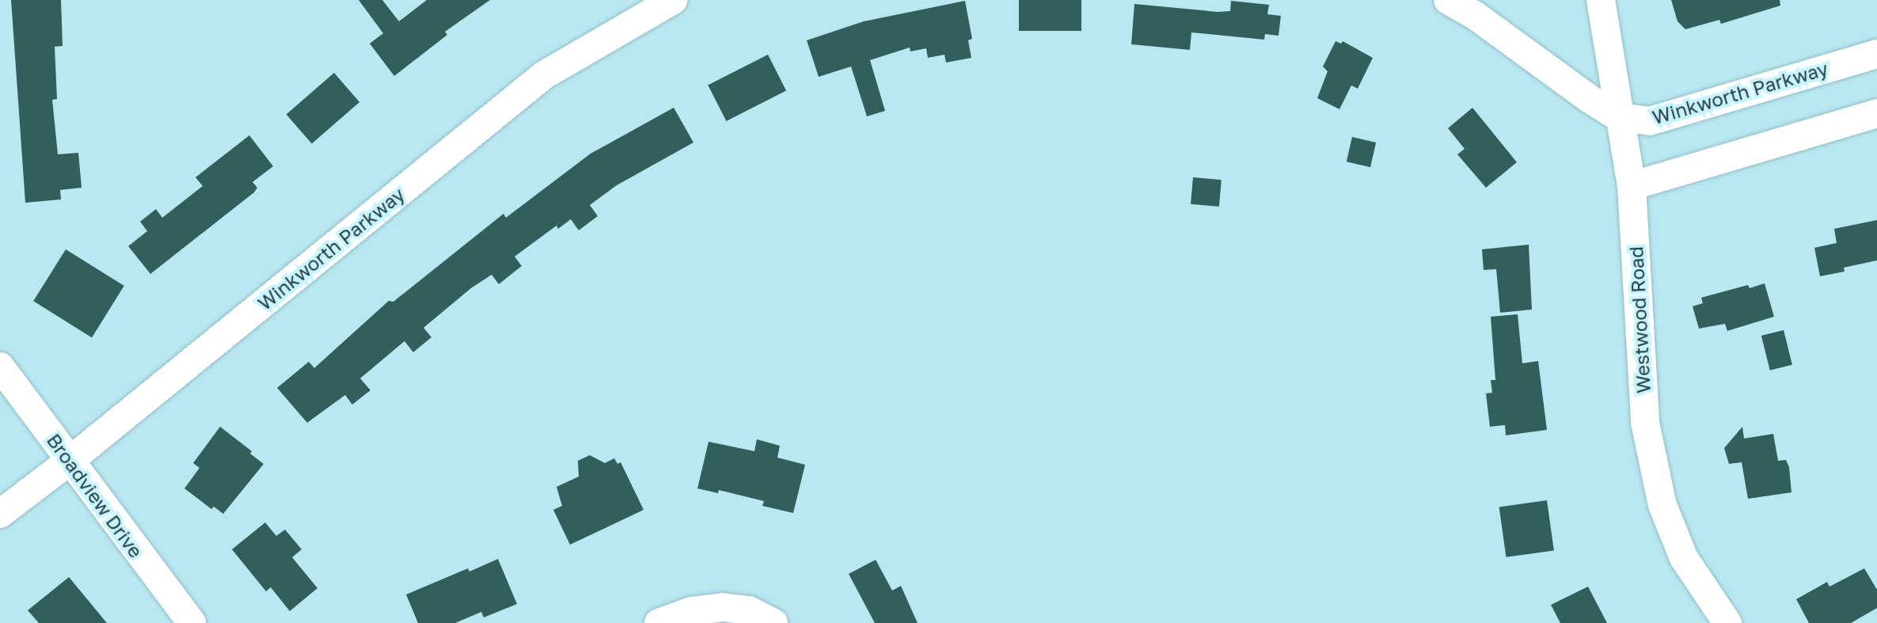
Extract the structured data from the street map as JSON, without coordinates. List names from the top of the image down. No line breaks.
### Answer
{"streets":{"street":["Winkworth Parkway","Westwood Road","Broadview Drive"]},"crossings":[["Winkworth Parkway","Westwood Road"],["Winkworth Parkway","Broadview Drive"]]}
